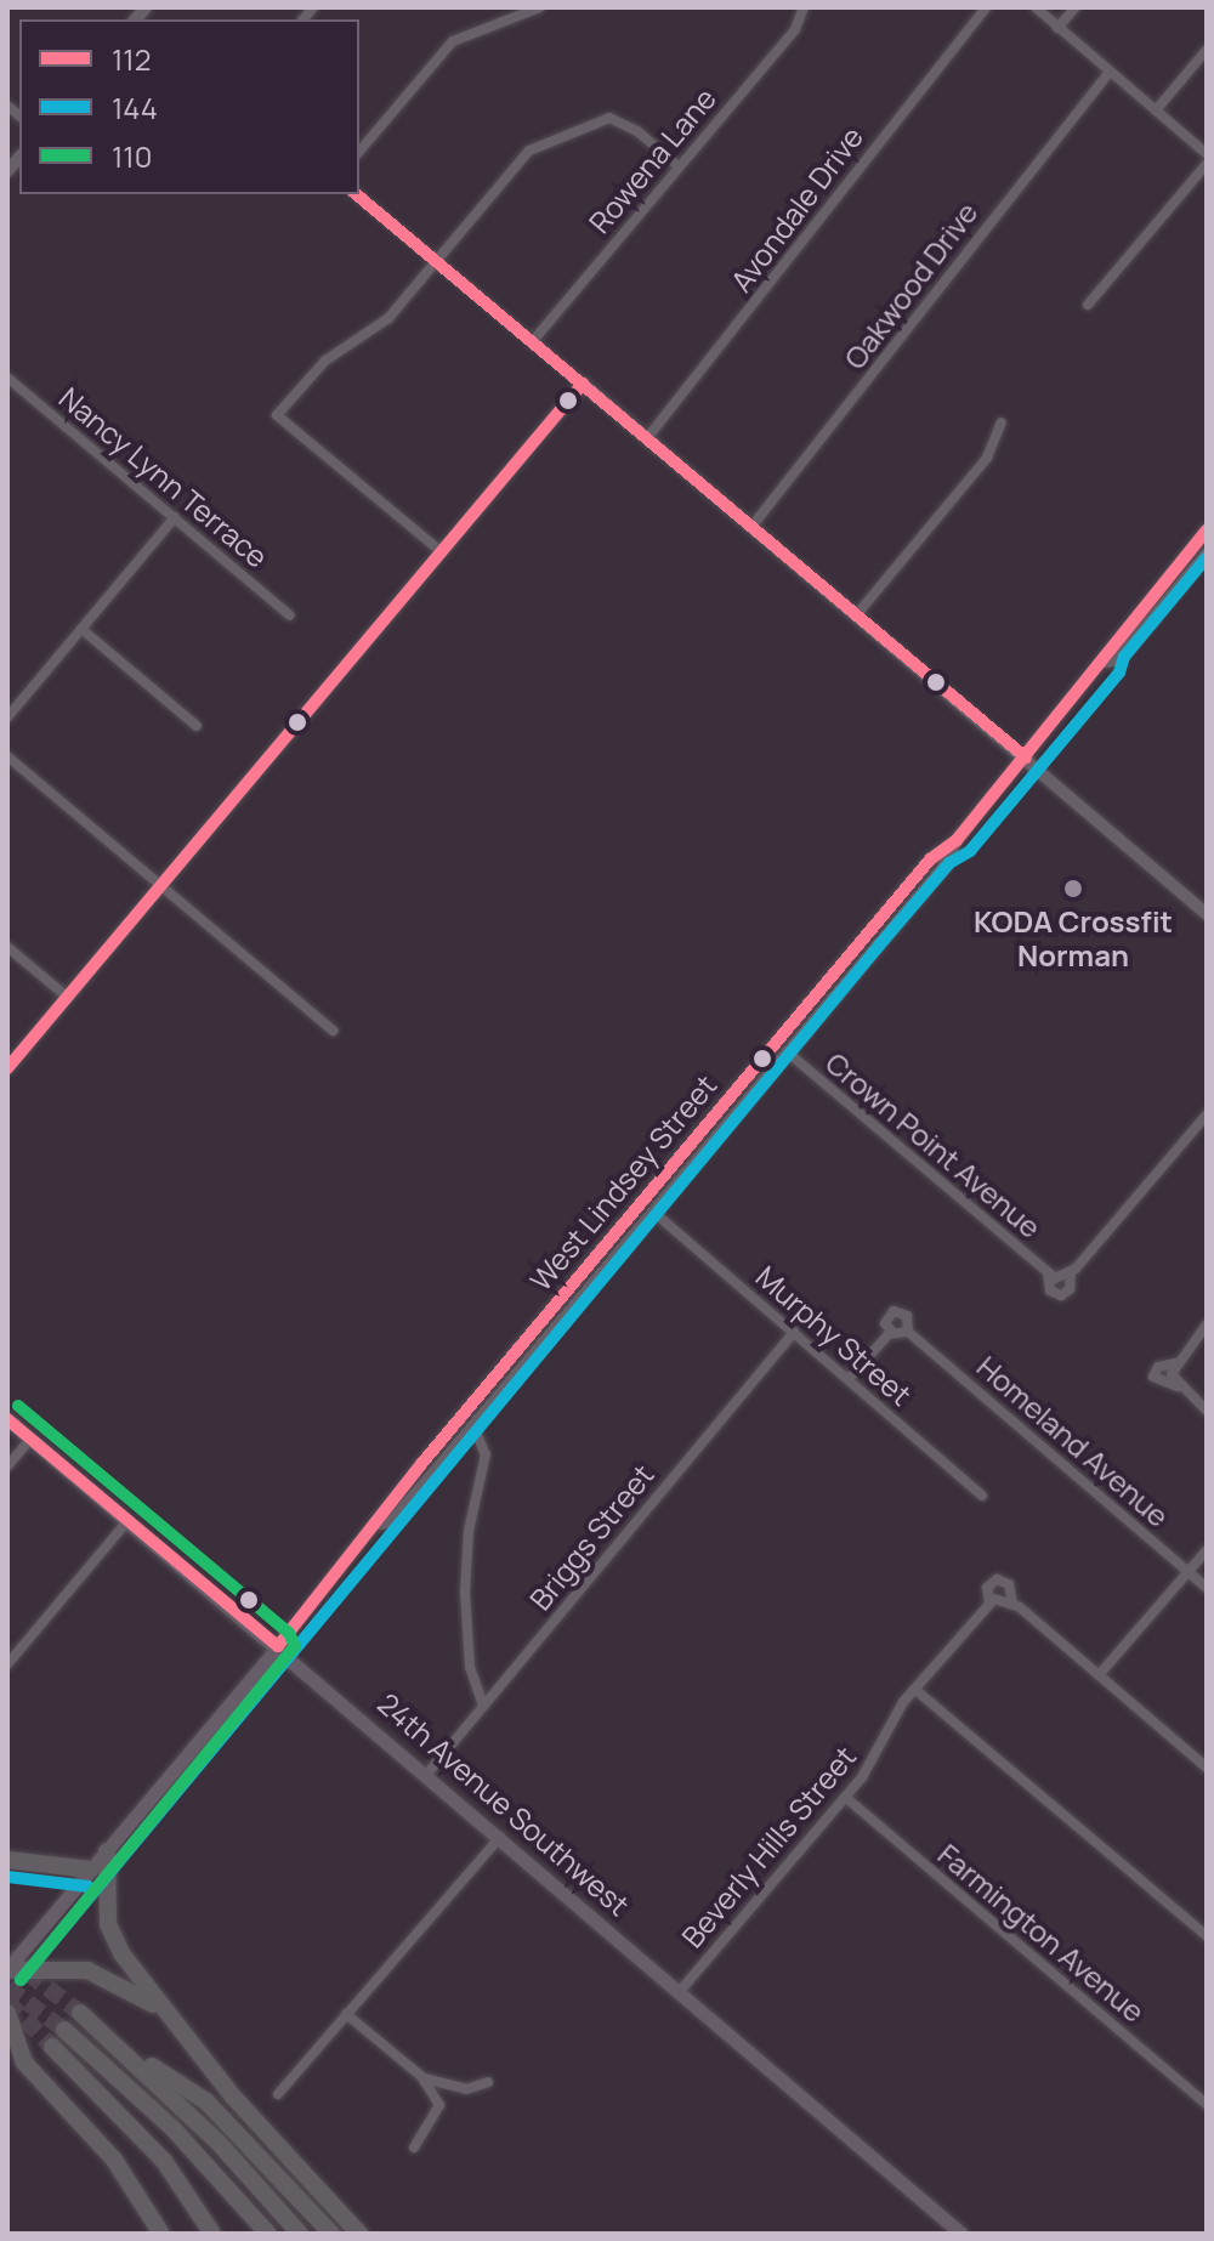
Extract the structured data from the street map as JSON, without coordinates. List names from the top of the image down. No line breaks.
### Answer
{"streets":{"main road":["West Lindsey Street","24th Avenue Southwest"],"street":["Rowena Lane","Avondale Drive","Oakwood Drive","Nancy Lynn Terrace","Crown Point Avenue","Murphy Street","Homeland Avenue","Briggs Street","Beverly Hills Street","Farmington Avenue"]},"crossings":[["Crown Point Avenue","West Lindsey Street"],["West Lindsey Street","Murphy Street"],["West Lindsey Street","24th Avenue Southwest"],["Murphy Street","Homeland Avenue"],["Murphy Street","Briggs Street"],["Briggs Street","24th Avenue Southwest"],["24th Avenue Southwest","Beverly Hills Street"],["Beverly Hills Street","Farmington Avenue"]],"places":["KODA Crossfit Norman"],"lines":["transit line 112","transit line 144","transit line 110"],"legend":["112","144","110"]}
